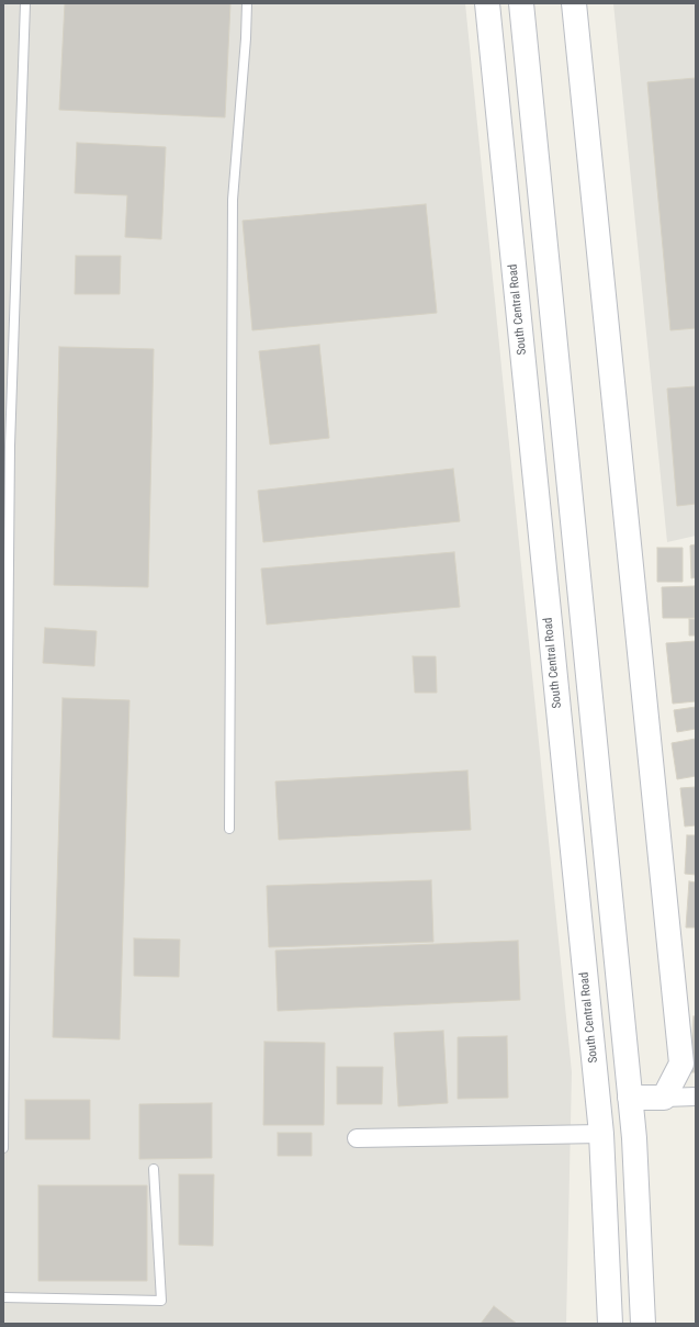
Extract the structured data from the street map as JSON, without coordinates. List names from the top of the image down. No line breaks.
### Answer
{"streets":{"main road":["South Central Road"]}}
